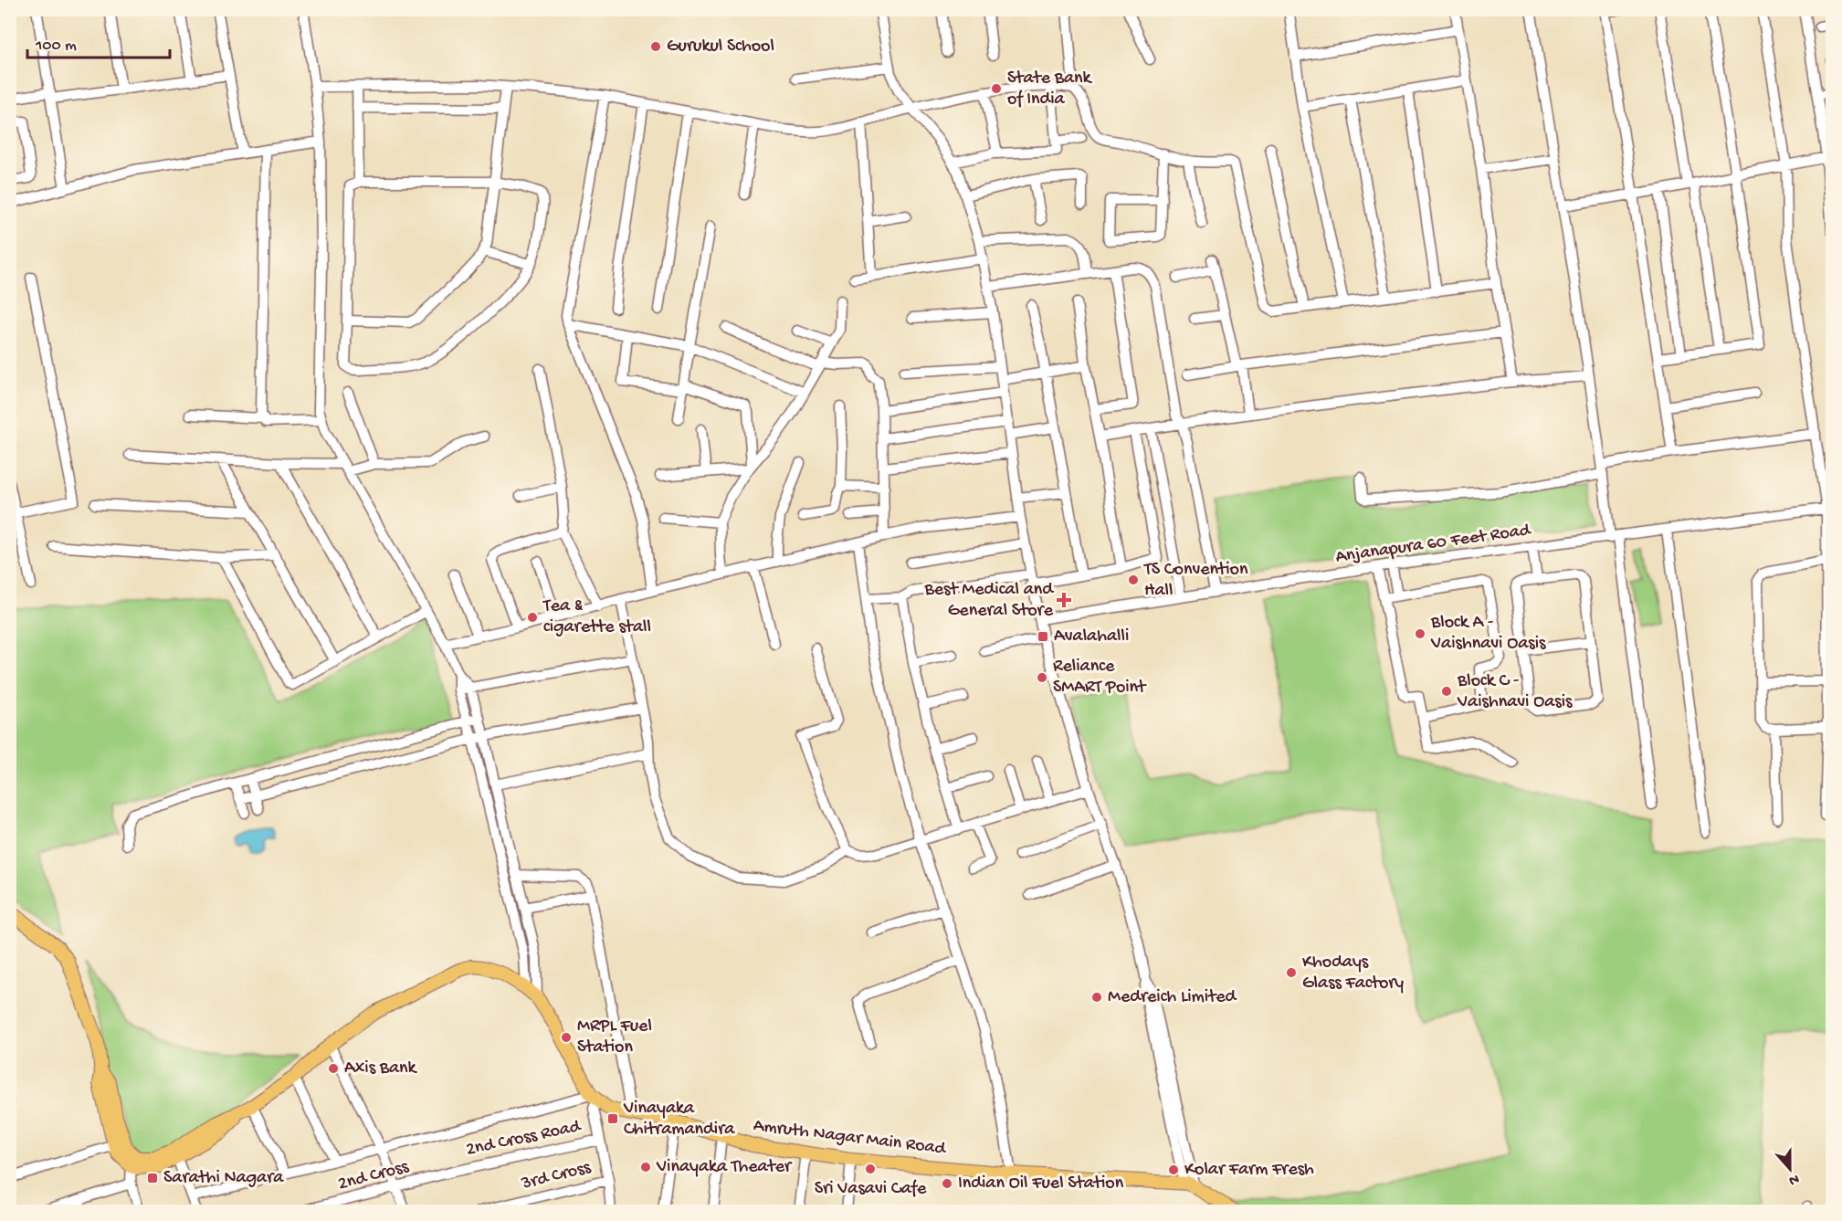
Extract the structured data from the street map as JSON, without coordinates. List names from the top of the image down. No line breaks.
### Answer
{"streets":{"main road":["Amruth Nagar Main Road"],"street":["Anjanapura 60 Feet Road","2nd Cross Road","2nd Cross","3rd Cross"]},"crossings":[["2nd Cross Road","2nd Cross"]],"places":{"other":["Gurukul School","State Bank of India","TS Convention Hall","Tea & cigarette stall","Block A - Vaishnavi Oasis","Reliance SMART Point","Block C - Vaishnavi Oasis","Khodays Glass Factory","Medreich Limited","MRPL Fuel Station","Axis Bank","Vinayaka Theater","Sri Vasavi Cafe","Kolar Farm Fresh","Indian Oil Fuel Station"],"health":["Best Medical and General Store"],"transit":["Avalahalli","Vinayaka Chitramandira","Sarathi Nagara"]},"scale_bar":"100 m","north":"bottom"}
